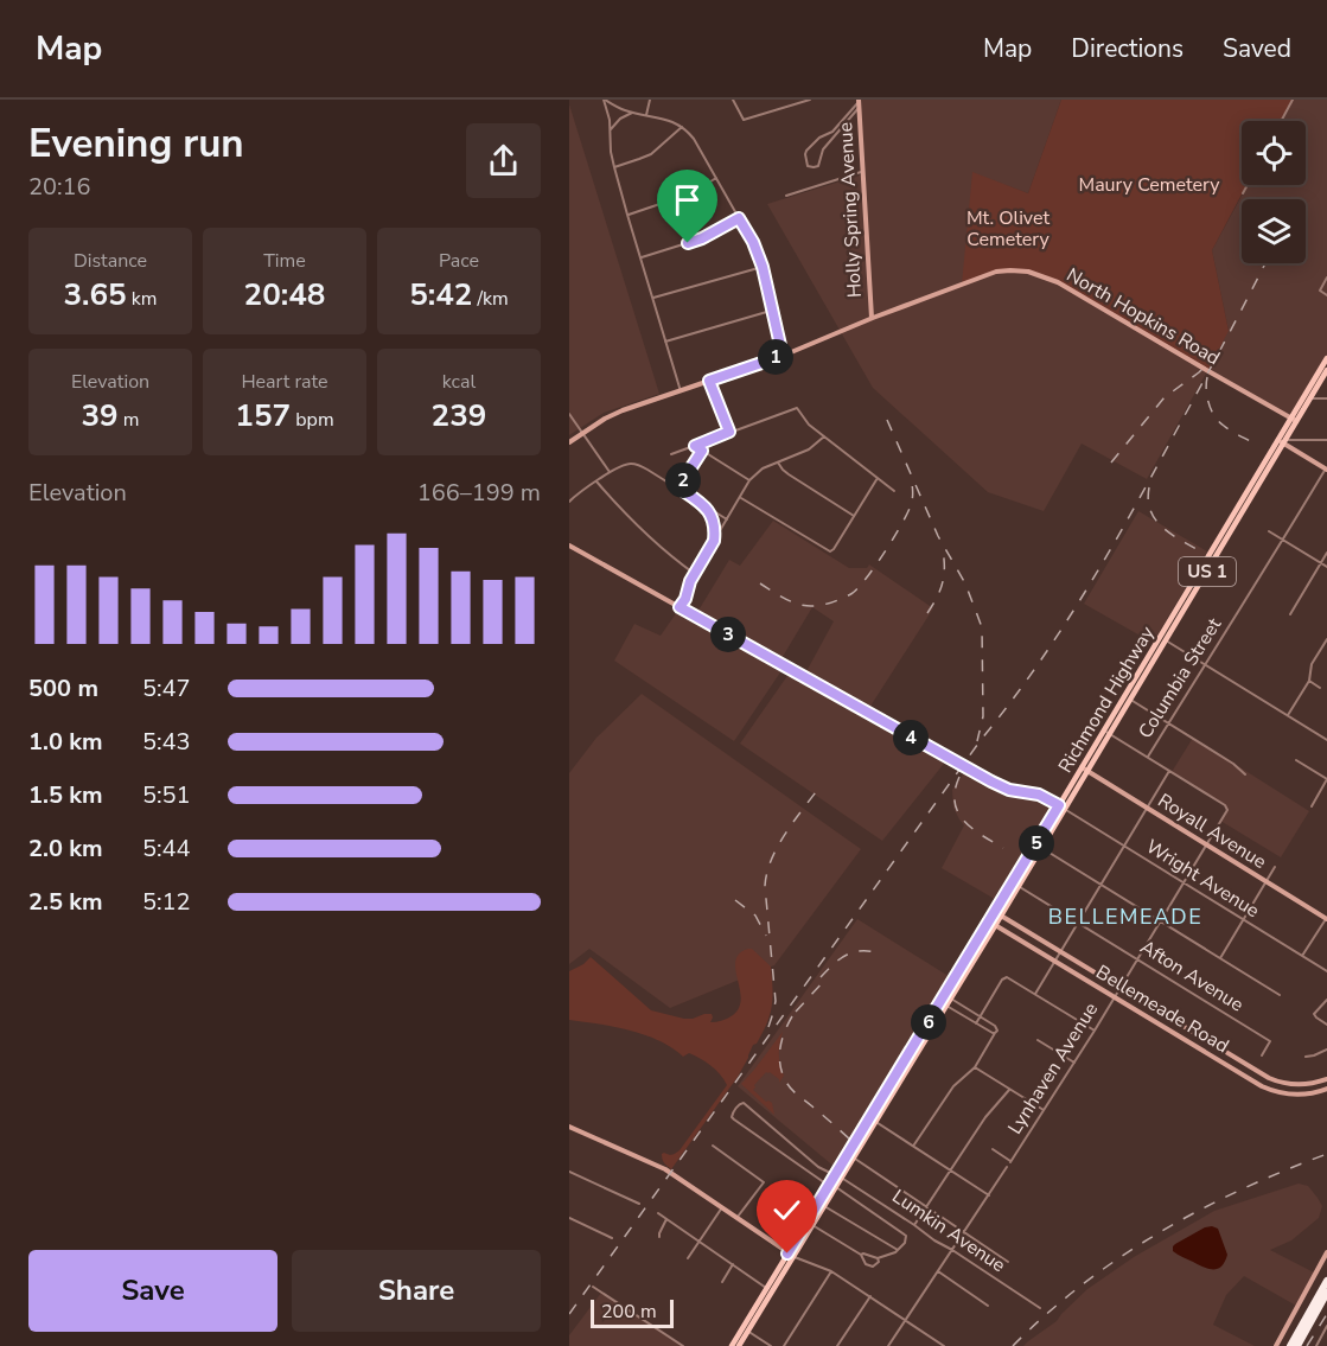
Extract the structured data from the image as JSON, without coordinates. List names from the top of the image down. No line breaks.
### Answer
{"streets":{"main road":["Holly Spring Avenue","North Hopkins Road","US 1","Richmond Highway","Royall Avenue","Bellemeade Road"],"street":["Columbia Street","Wright Avenue","Afton Avenue","Lynhaven Avenue","Lumkin Avenue"]},"crossings":[["Holly Spring Avenue","North Hopkins Road"],["North Hopkins Road","Richmond Highway"],["Richmond Highway","Royall Avenue"],["Richmond Highway","Wright Avenue"],["Richmond Highway","Afton Avenue"],["Richmond Highway","Bellemeade Road"],["Richmond Highway","Lumkin Avenue"],["Royall Avenue","Lynhaven Avenue"],["Wright Avenue","Lynhaven Avenue"],["Afton Avenue","Lynhaven Avenue"],["Bellemeade Road","Lynhaven Avenue"]],"districts":["BELLEMEADE"],"parks":["Maury Cemetery","Mt. Olivet Cemetery"],"scale_bar":"200 m","page":{"header":"Map","nav":["Map","Directions","Saved"],"heading":["Evening run","20:16"],"stats":[["Distance","3.65 km"],["Time","20:48"],["Pace","5:42 /km"],["Elevation","39 m"],["Heart rate","157 bpm"],["kcal","239"]],"pins":["1","2","3","4","5","6"],"chart":["Elevation","166–199 m"],"list":[{"name":"500 m","note":"5:47"},{"name":"1.0 km","note":"5:43"},{"name":"1.5 km","note":"5:51"},{"name":"2.0 km","note":"5:44"},{"name":"2.5 km","note":"5:12"}],"buttons":["Save","Share"],"scale":"200 m"}}
